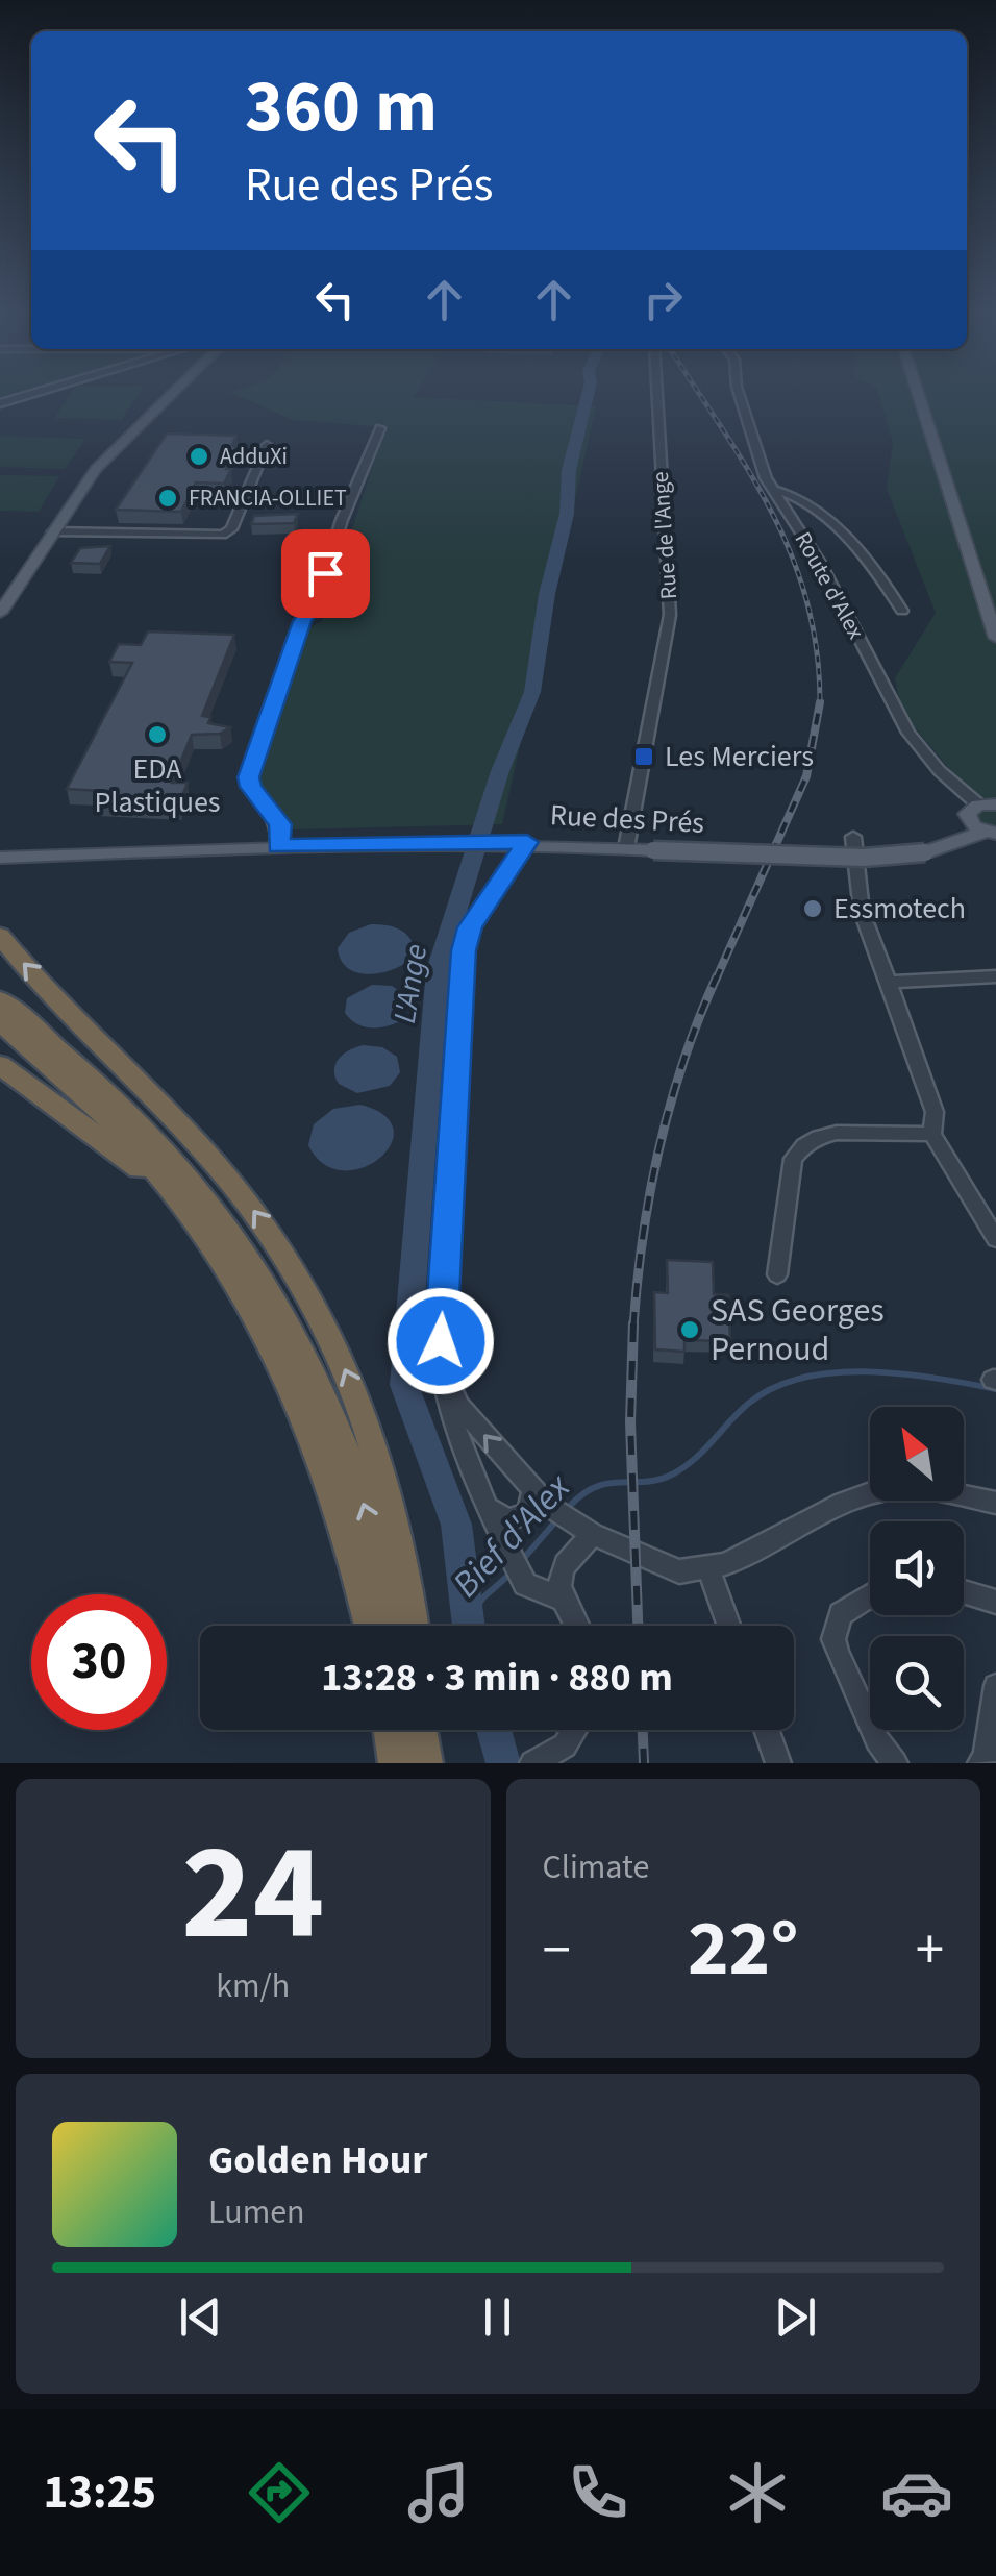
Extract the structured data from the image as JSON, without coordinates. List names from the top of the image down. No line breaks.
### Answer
{"streets":{"main road":["Rue des Prés"],"street":["Rue de l'Ange","Route d'Alex"]},"crossings":[["Rue de l'Ange","Rue des Prés"]],"water":["L'Ange","Bief d'Alex"],"places":{"other":["AdduXi","FRANCIA-OLLIET","EDA Plastiques","Essmotech","SAS Georges Pernoud"],"transit":["Les Merciers"]},"north":"top left","page":{"turn":["360 m","Rue des Prés"],"limit":"30","trip":"13:28 · 3 min · 880 m","tile":[["24","km/h"],"Climate"],"heat":["−","22°","+"],"song":["Golden Hour","Lumen"],"tabs":"13:25"}}
